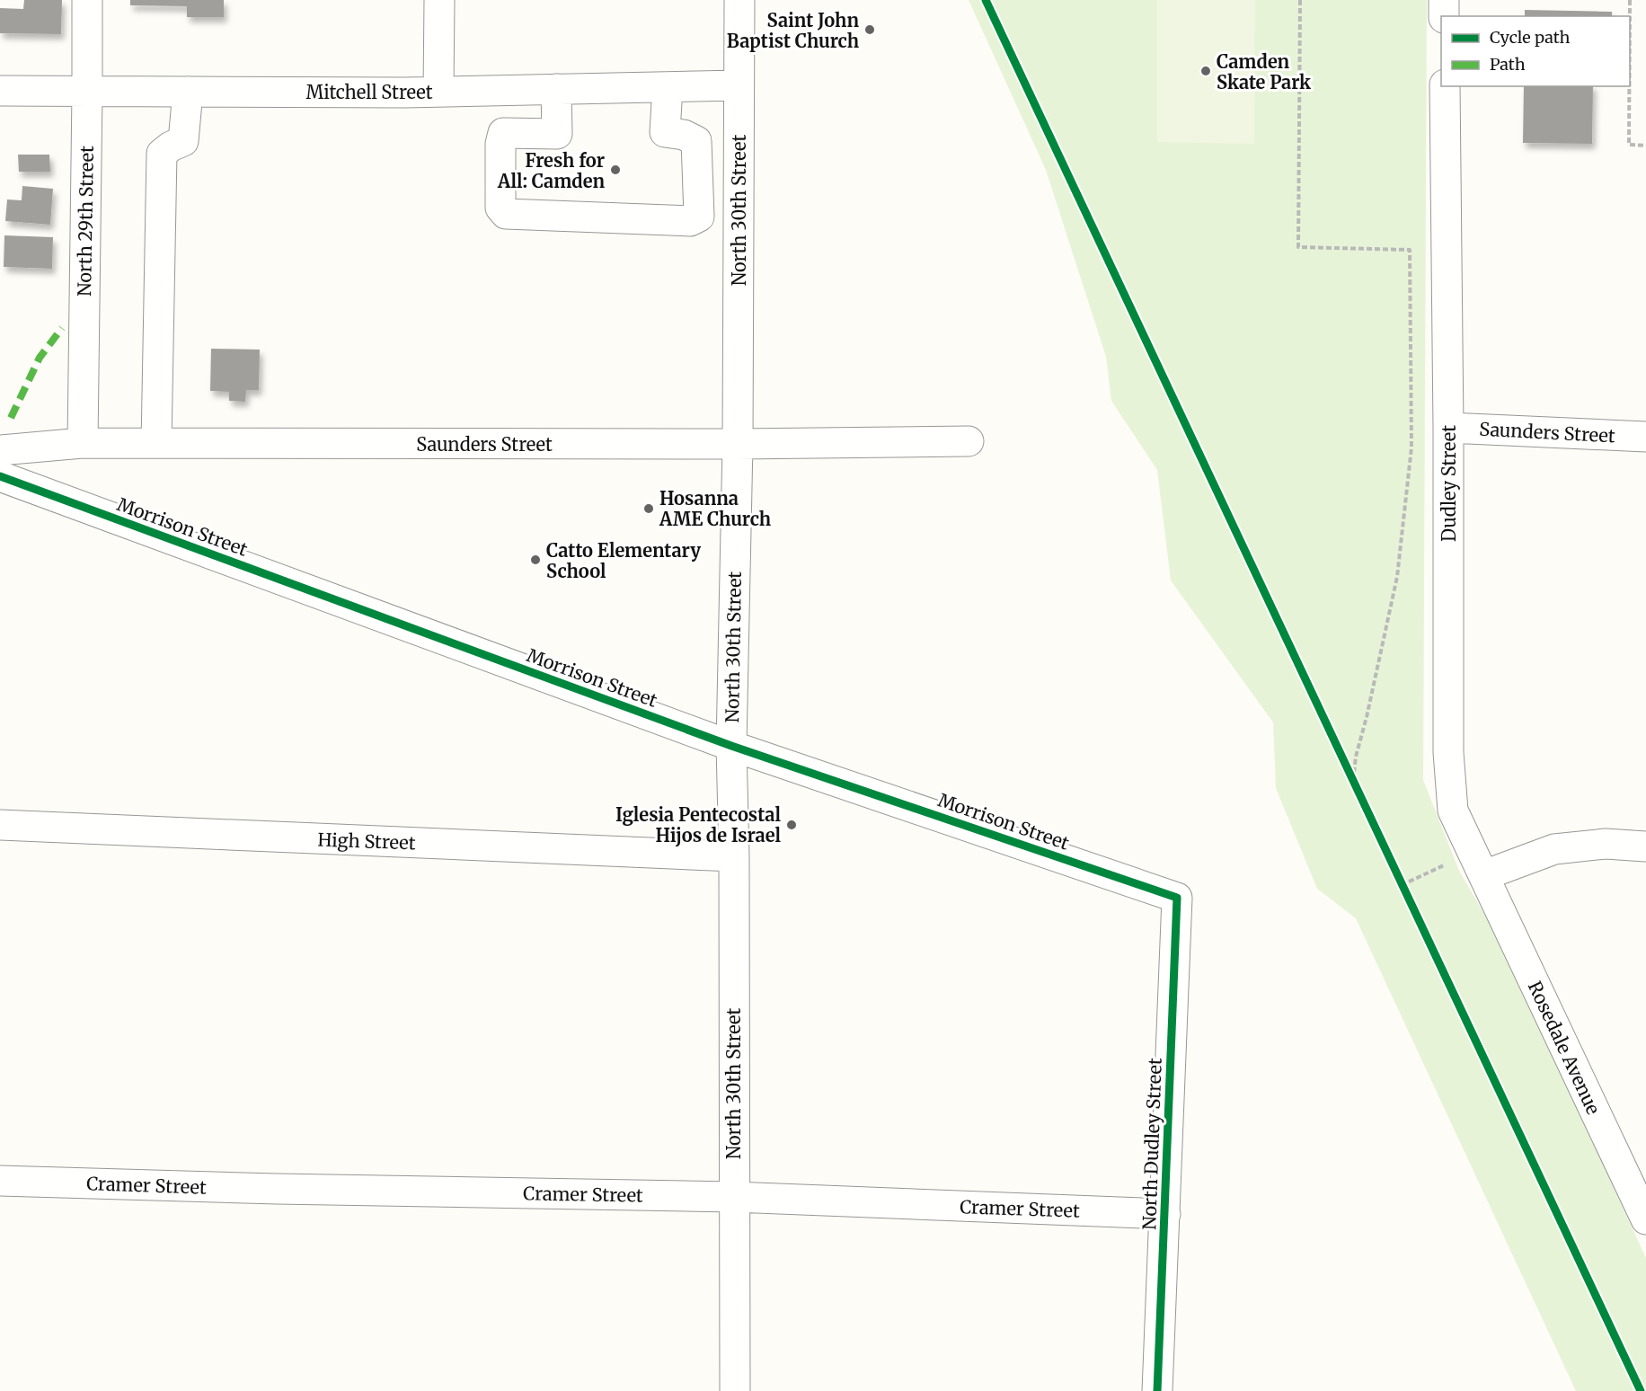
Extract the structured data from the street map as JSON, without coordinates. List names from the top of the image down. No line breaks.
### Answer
{"streets":{"street":["Mitchell Street","North 30th Street","North 29th Street","Saunders Street","Dudley Street","Morrison Street","High Street","Rosedale Avenue","North Dudley Street","Cramer Street"]},"crossings":[["Mitchell Street","North 30th Street"],["Mitchell Street","North 29th Street"],["North 30th Street","Saunders Street"],["North 30th Street","Morrison Street"],["North 30th Street","High Street"],["North 30th Street","Cramer Street"],["North 29th Street","Saunders Street"],["Saunders Street","Dudley Street"],["Dudley Street","Rosedale Avenue"],["Morrison Street","North Dudley Street"],["North Dudley Street","Cramer Street"]],"places":["Saint John Baptist Church","Camden Skate Park","Fresh for All: Camden","Hosanna AME Church","Catto Elementary School","Iglesia Pentecostal Hijos de Israel"],"legend":["Cycle path","Path"]}
